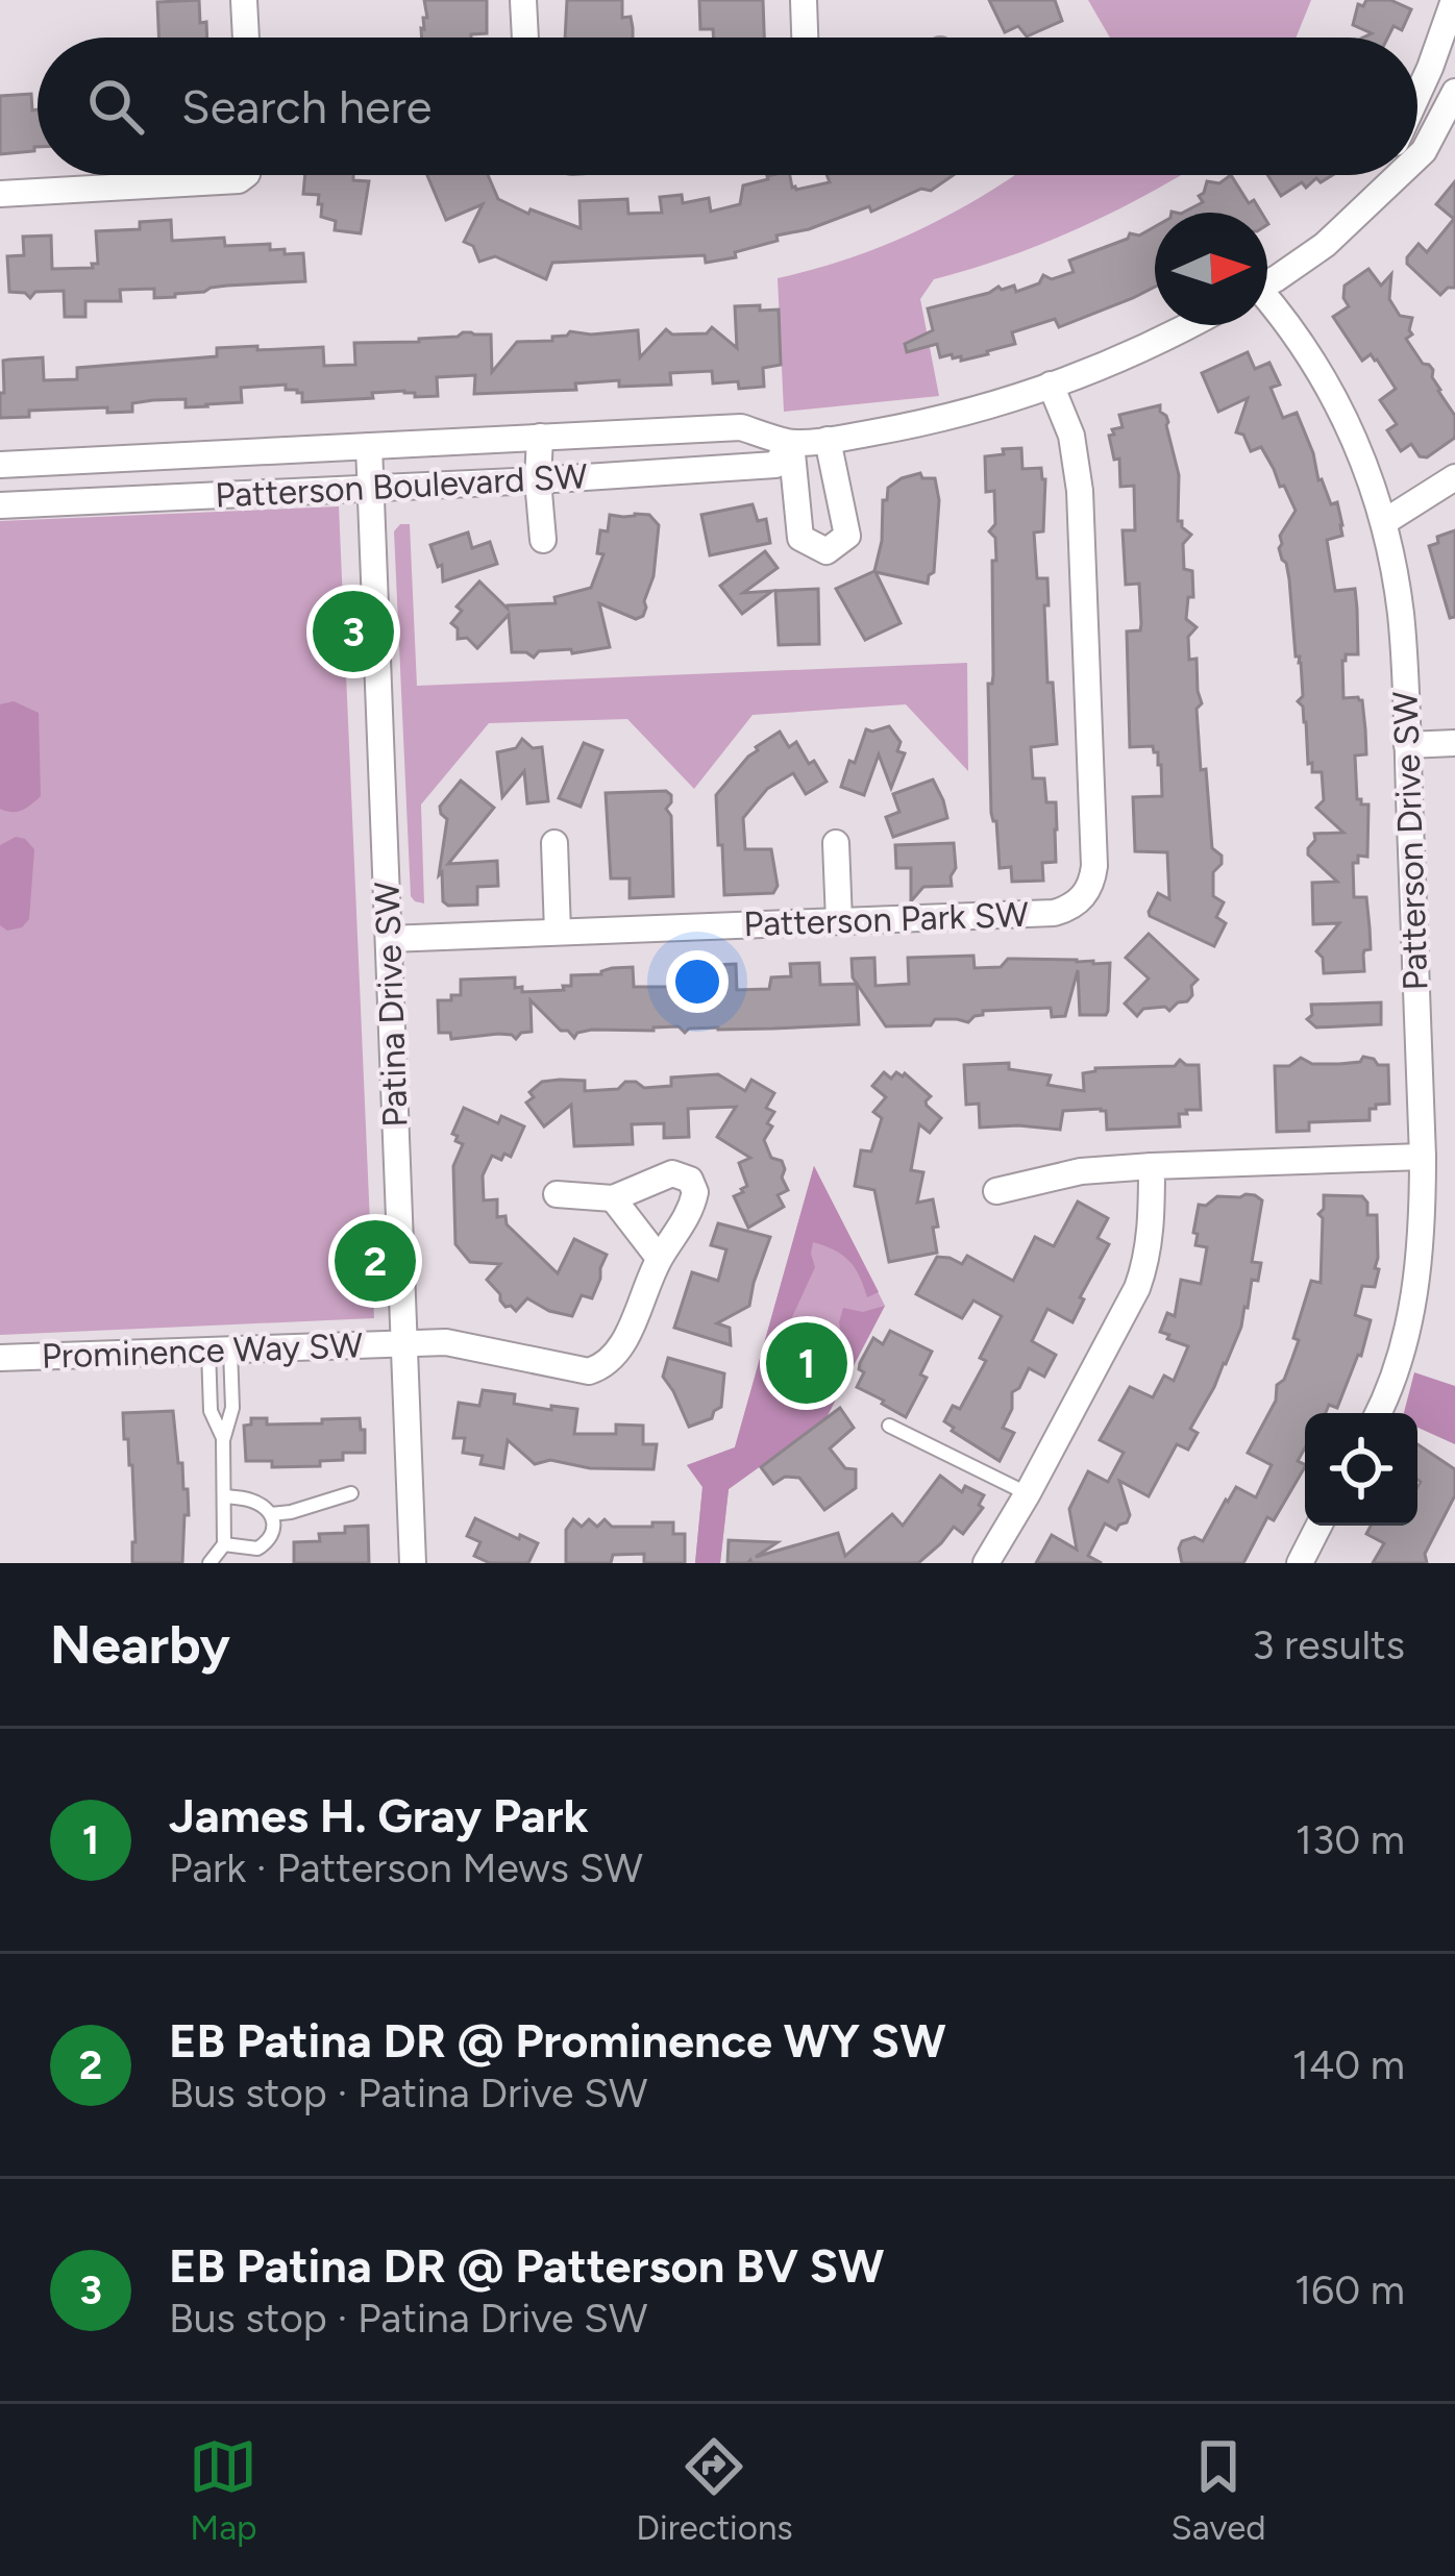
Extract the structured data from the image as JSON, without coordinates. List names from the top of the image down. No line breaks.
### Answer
{"streets":{"street":["Patterson Boulevard SW","Patterson Drive SW","Patterson Park SW","Patina Drive SW","Prominence Way SW"]},"crossings":[["Patterson Boulevard SW","Patterson Park SW"],["Patterson Boulevard SW","Patina Drive SW"],["Patterson Park SW","Patina Drive SW"],["Patina Drive SW","Prominence Way SW"]],"north":"right","page":{"search":"Search here","pins":["3","2","1"],"heading":["Nearby","3 results"],"list":[{"mark":"1","name":"James H. Gray Park","note":"Park · Patterson Mews SW","value":"130 m"},{"mark":"2","name":"EB Patina DR @ Prominence WY SW","note":"Bus stop · Patina Drive SW","value":"140 m"},{"mark":"3","name":"EB Patina DR @ Patterson BV SW","note":"Bus stop · Patina Drive SW","value":"160 m"}],"nav":["Map","Directions","Saved"]}}
